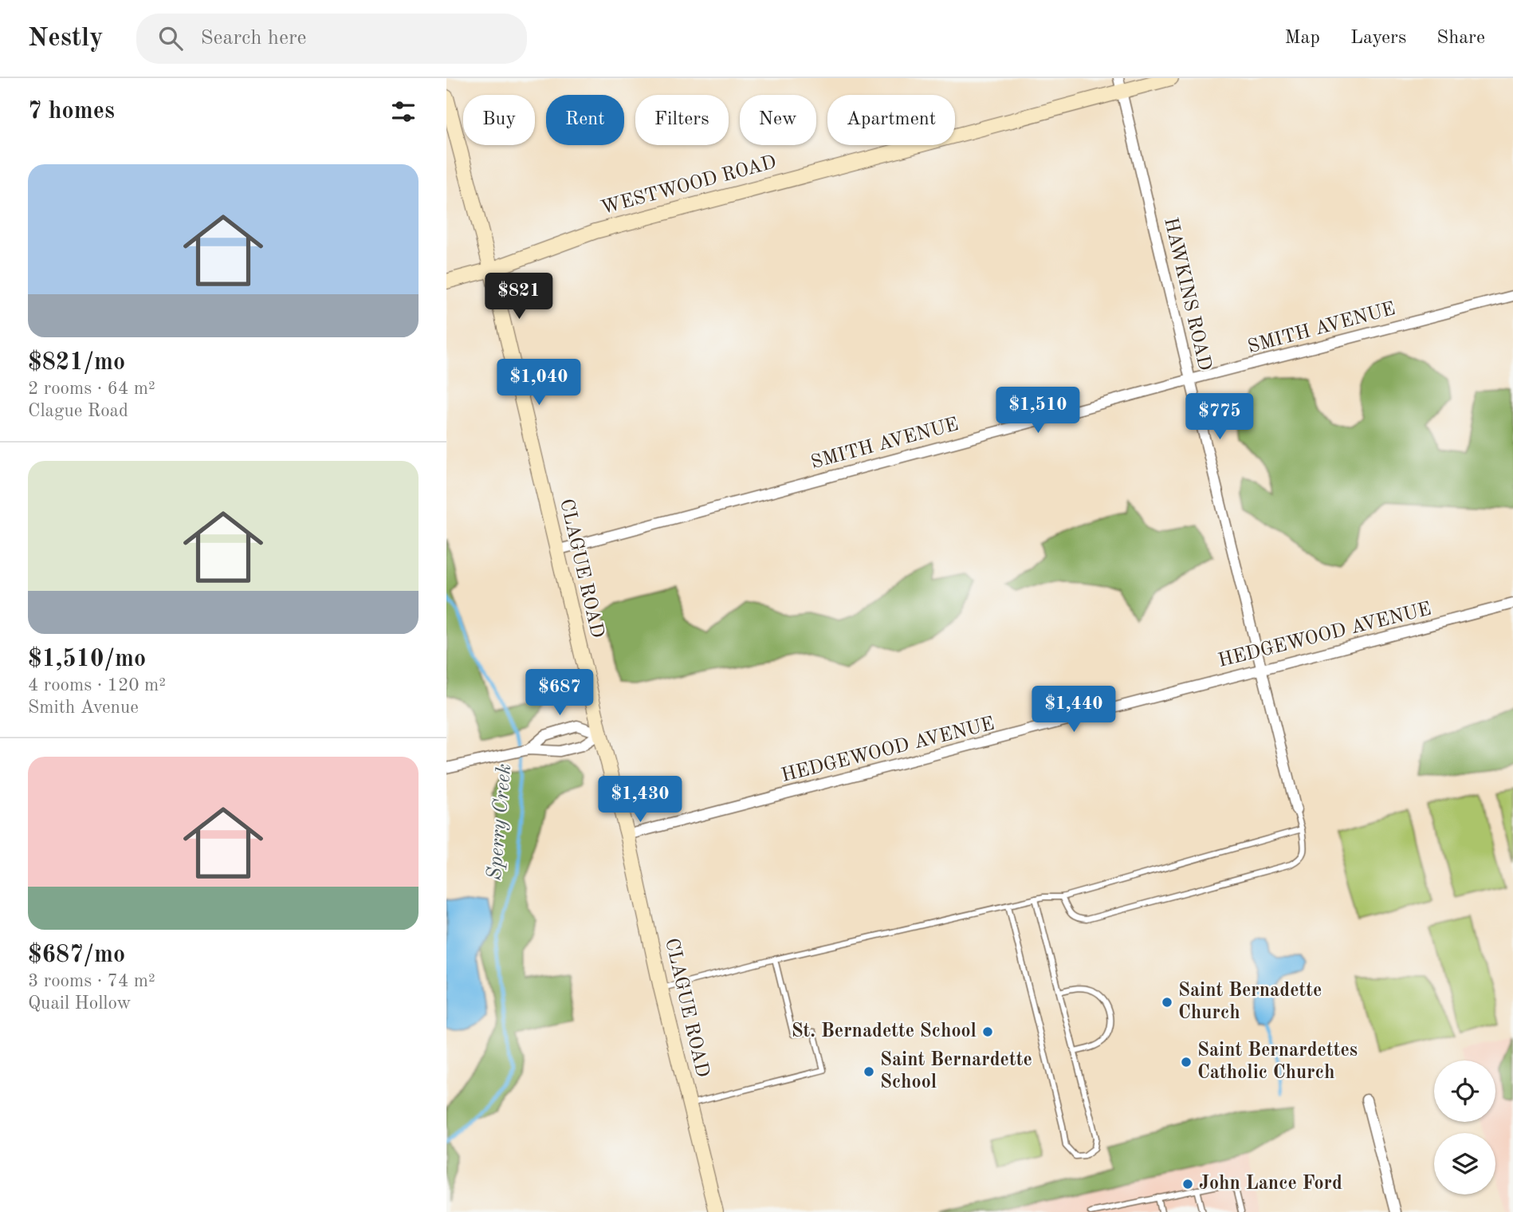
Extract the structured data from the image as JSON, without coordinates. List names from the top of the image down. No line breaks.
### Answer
{"streets":{"main road":["WESTWOOD ROAD","CLAGUE ROAD"],"street":["HAWKINS ROAD","SMITH AVENUE","HEDGEWOOD AVENUE"]},"crossings":[["WESTWOOD ROAD","HAWKINS ROAD"],["WESTWOOD ROAD","CLAGUE ROAD"],["HAWKINS ROAD","SMITH AVENUE"],["HAWKINS ROAD","HEDGEWOOD AVENUE"],["SMITH AVENUE","CLAGUE ROAD"],["CLAGUE ROAD","HEDGEWOOD AVENUE"]],"water":["Sperry Creek"],"places":["Saint Bernadette Church","St. Bernadette School","Saint Bernardettes Catholic Church","Saint Bernardette School","John Lance Ford"],"page":{"header":"Nestly","search":"Search here","nav":["Map","Layers","Share"],"heading":"7 homes","chip":["Buy","Rent","Filters","New","Apartment"],"list":[{"name":"$821/mo","note":"2 rooms · 64 m² · Clague Road"},{"name":"$1,510/mo","note":"4 rooms · 120 m² · Smith Avenue"},{"name":"$687/mo","note":"3 rooms · 74 m² · Quail Hollow"}],"price":["$821","$1,040","$1,510","$775","$687","$1,440","$1,430"]}}
